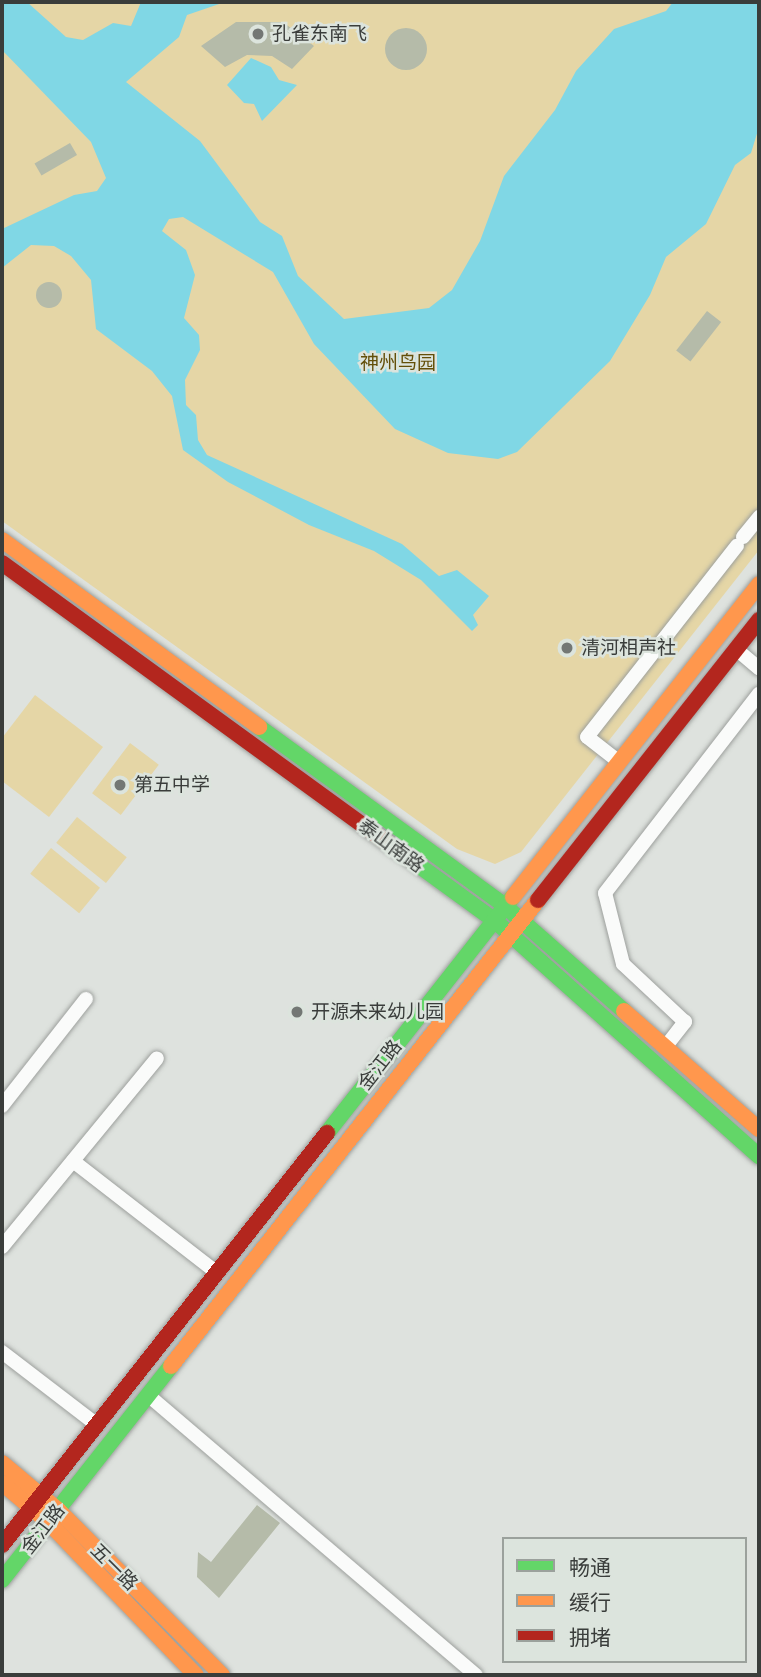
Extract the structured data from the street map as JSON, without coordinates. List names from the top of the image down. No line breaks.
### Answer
{"streets":{"street":["泰山南路","金江路","五一路"]},"crossings":[["泰山南路","金江路"],["金江路","五一路"]],"parks":["神州鸟园"],"places":["孔雀东南飞","清河相声社","第五中学","开源未来幼儿园"],"legend":["畅通","缓行","拥堵"]}
